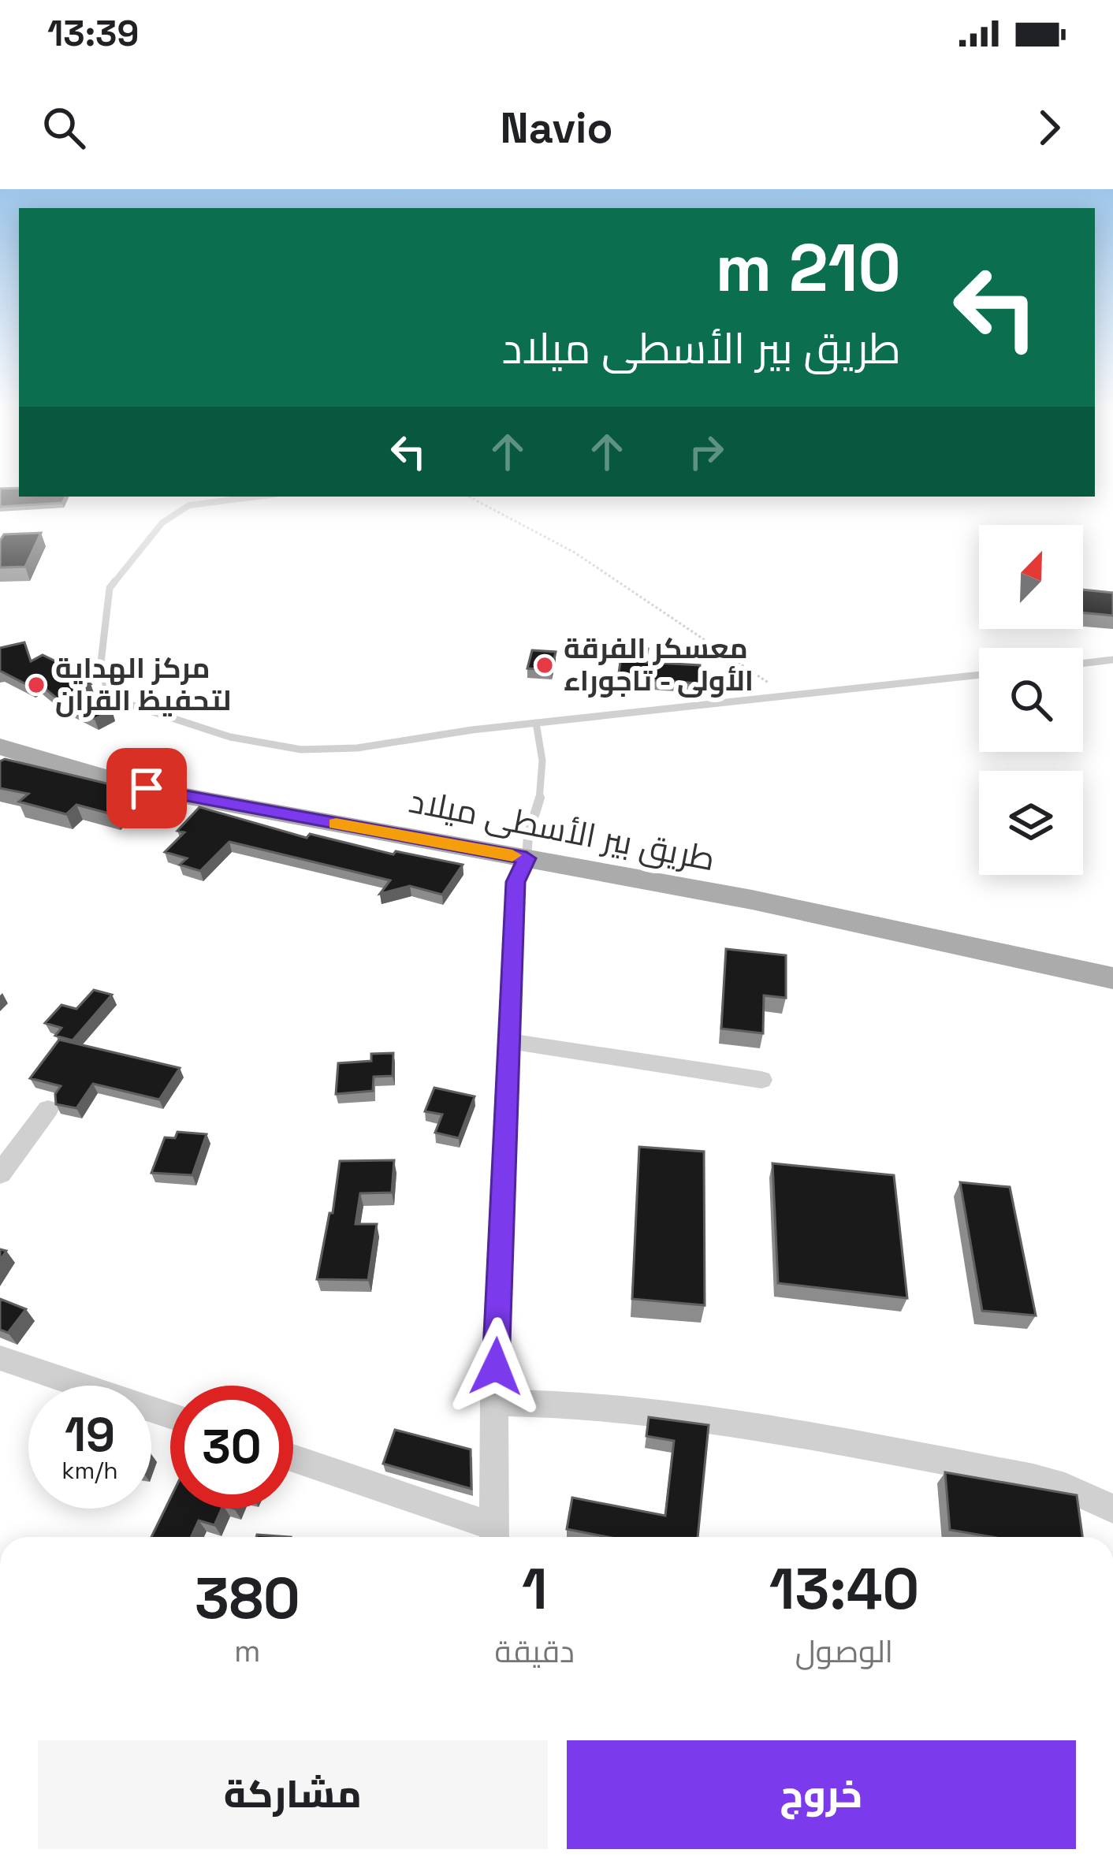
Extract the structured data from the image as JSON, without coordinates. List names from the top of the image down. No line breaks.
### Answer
{"streets":{"main road":["طريق بير الأسطى ميلاد"]},"places":["معسكر الفرقة الأولى - تاجوراء","مركز الهداية لتحفيظ القران"],"north":"top right","page":{"status":"13:39","header":"Navio","turn":["210 m","طريق بير الأسطى ميلاد"],"speed":"19 km/h","limit":"30","eta":["13:40","الوصول","1","دقيقة","380","m"],"buttons":["خروج","مشاركة"]}}
